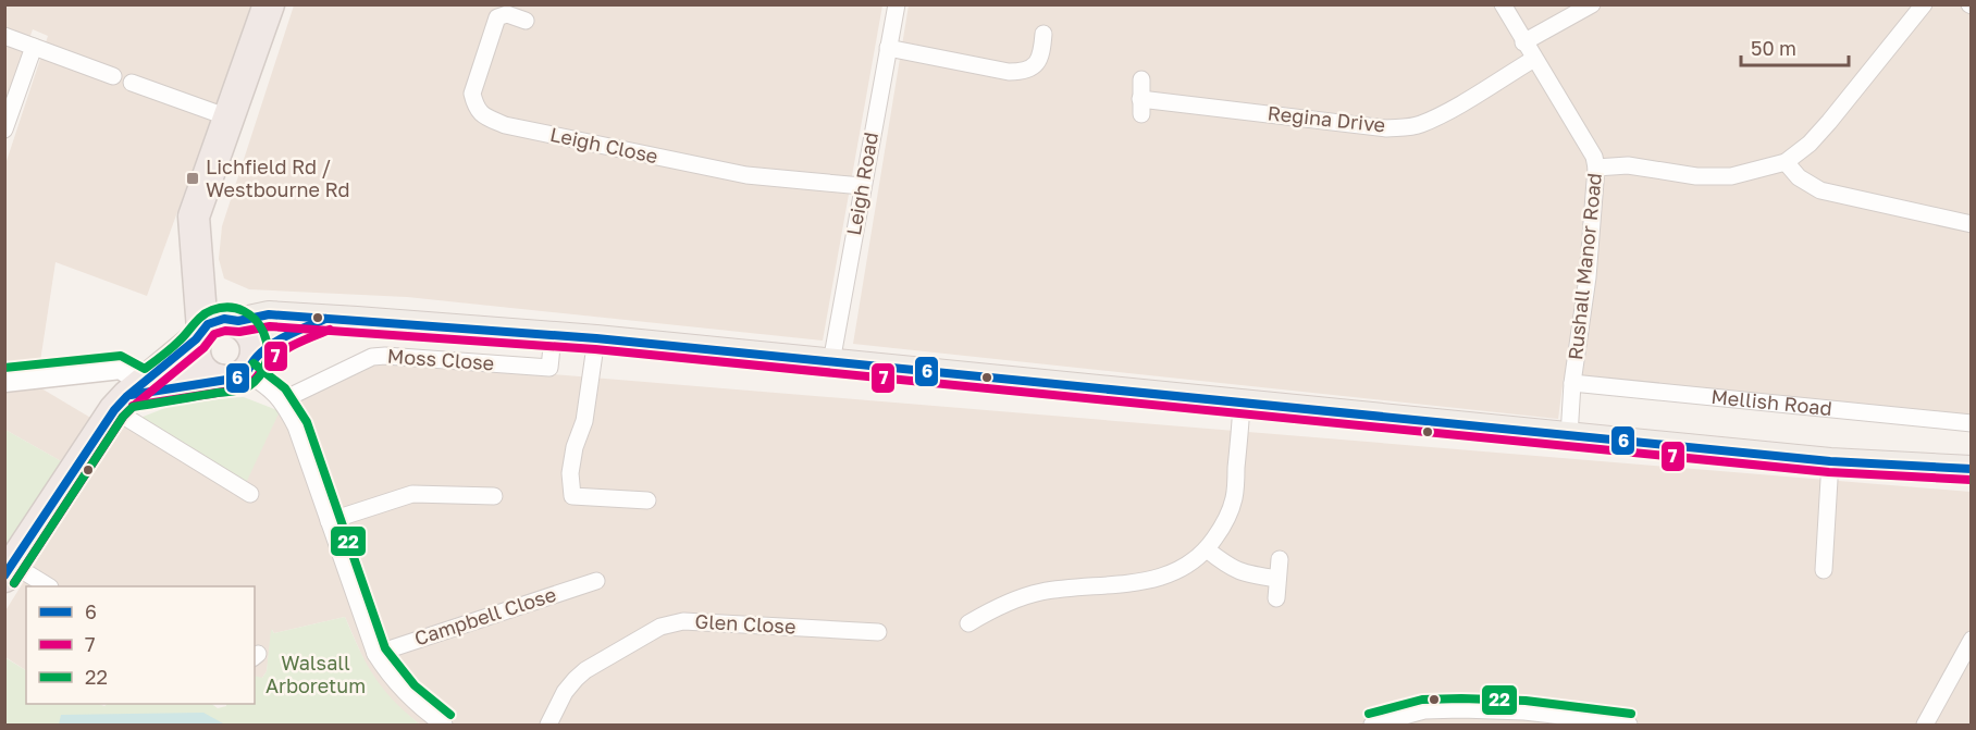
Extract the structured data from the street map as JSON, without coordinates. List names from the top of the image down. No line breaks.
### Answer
{"streets":{"street":["Regina Drive","Leigh Close","Leigh Road","Rushall Manor Road","Moss Close","Mellish Road","Campbell Close","Glen Close"]},"crossings":[["Regina Drive","Rushall Manor Road"],["Leigh Close","Leigh Road"],["Rushall Manor Road","Mellish Road"]],"parks":["Walsall Arboretum"],"places":{"transit":["Lichfield Rd / Westbourne Rd"]},"lines":["transit line 22","transit line 6","transit line 7"],"legend":["6","7","22"],"scale_bar":"50 m"}
